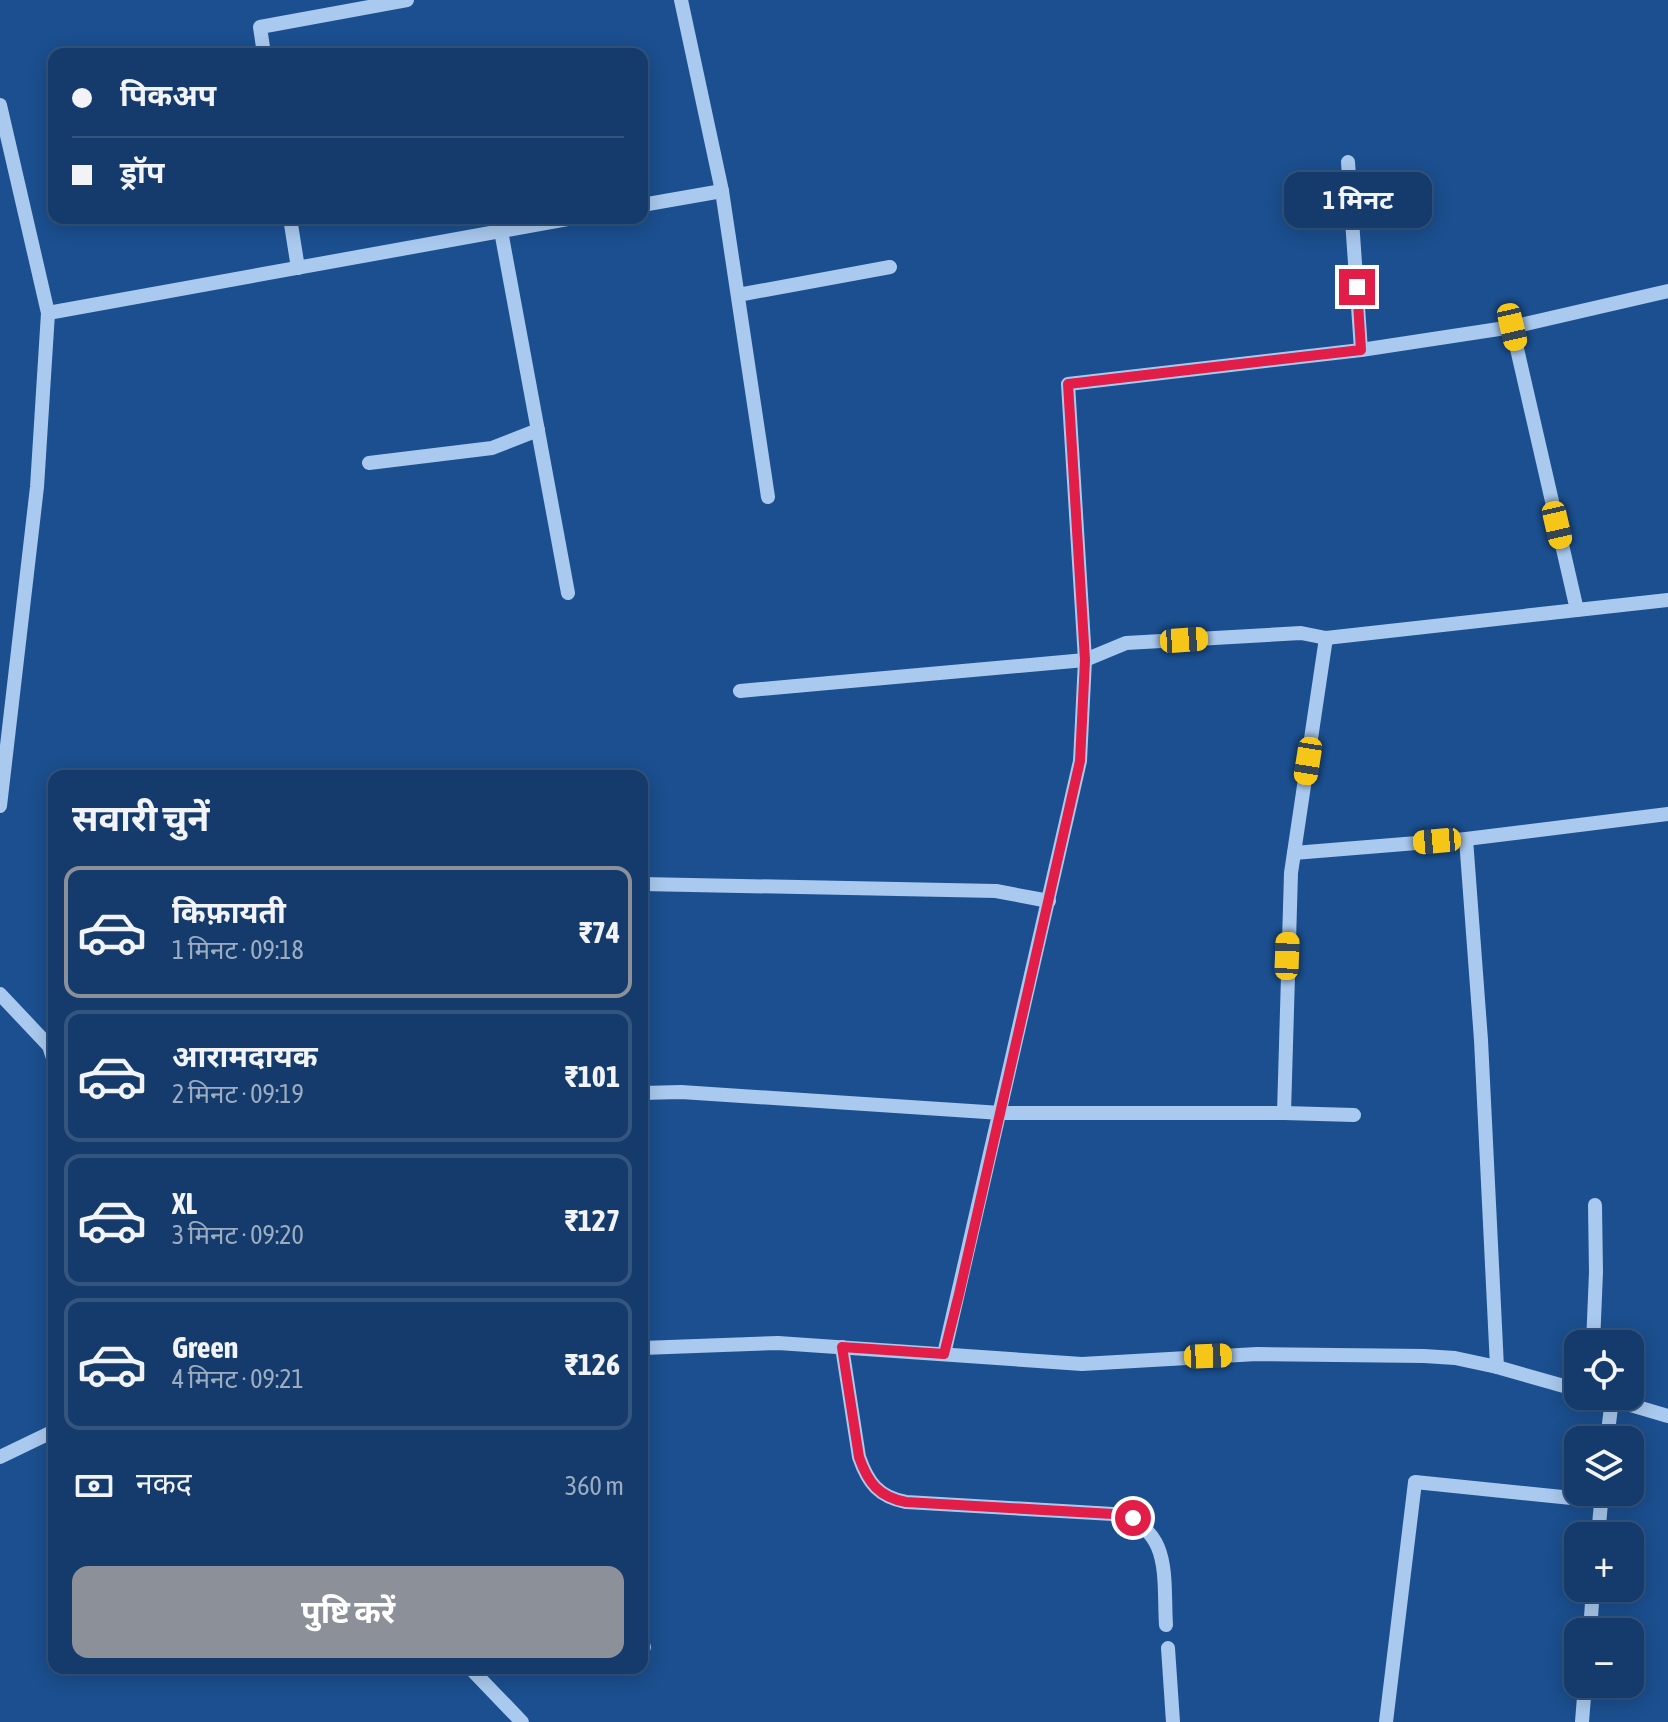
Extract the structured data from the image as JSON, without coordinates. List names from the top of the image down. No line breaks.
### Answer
{"page":{"banner":["पिकअप","ड्रॉप"],"bubble":"1 मिनट","heading":"सवारी चुनें","list":[{"name":"किफ़ायती","note":"1 मिनट · 09:18","value":"₹74"},{"name":"आरामदायक","note":"2 मिनट · 09:19","value":"₹101"},{"name":"XL","note":"3 मिनट · 09:20","value":"₹127"},{"name":"Green","note":"4 मिनट · 09:21","value":"₹126"}],"map_buttons":["+","−"],"pay":["नकद","360 m"],"buttons":"पुष्टि करें"}}
